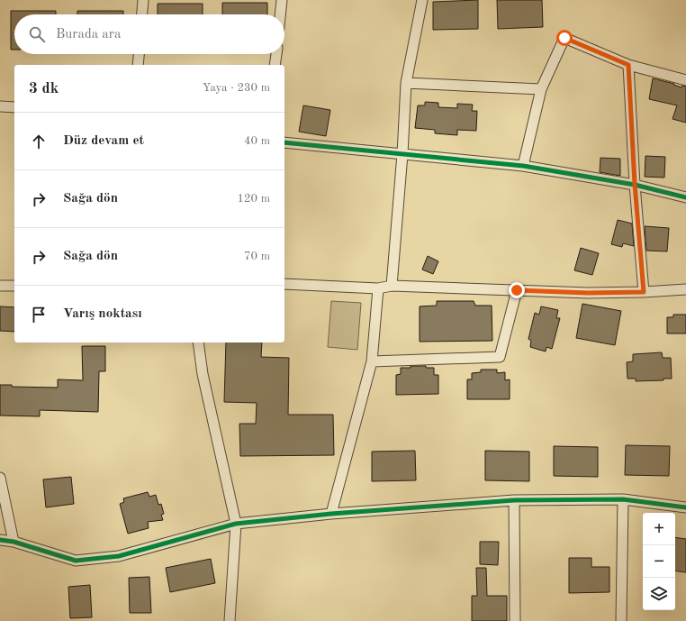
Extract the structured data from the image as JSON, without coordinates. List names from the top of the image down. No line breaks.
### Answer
{"page":{"search":"Burada ara","heading":["3 dk","Yaya · 230 m"],"list":[["Düz devam et","40 m"],["Sağa dön","120 m"],["Sağa dön","70 m"],"Varış noktası"],"map_buttons":["+","−"]}}
